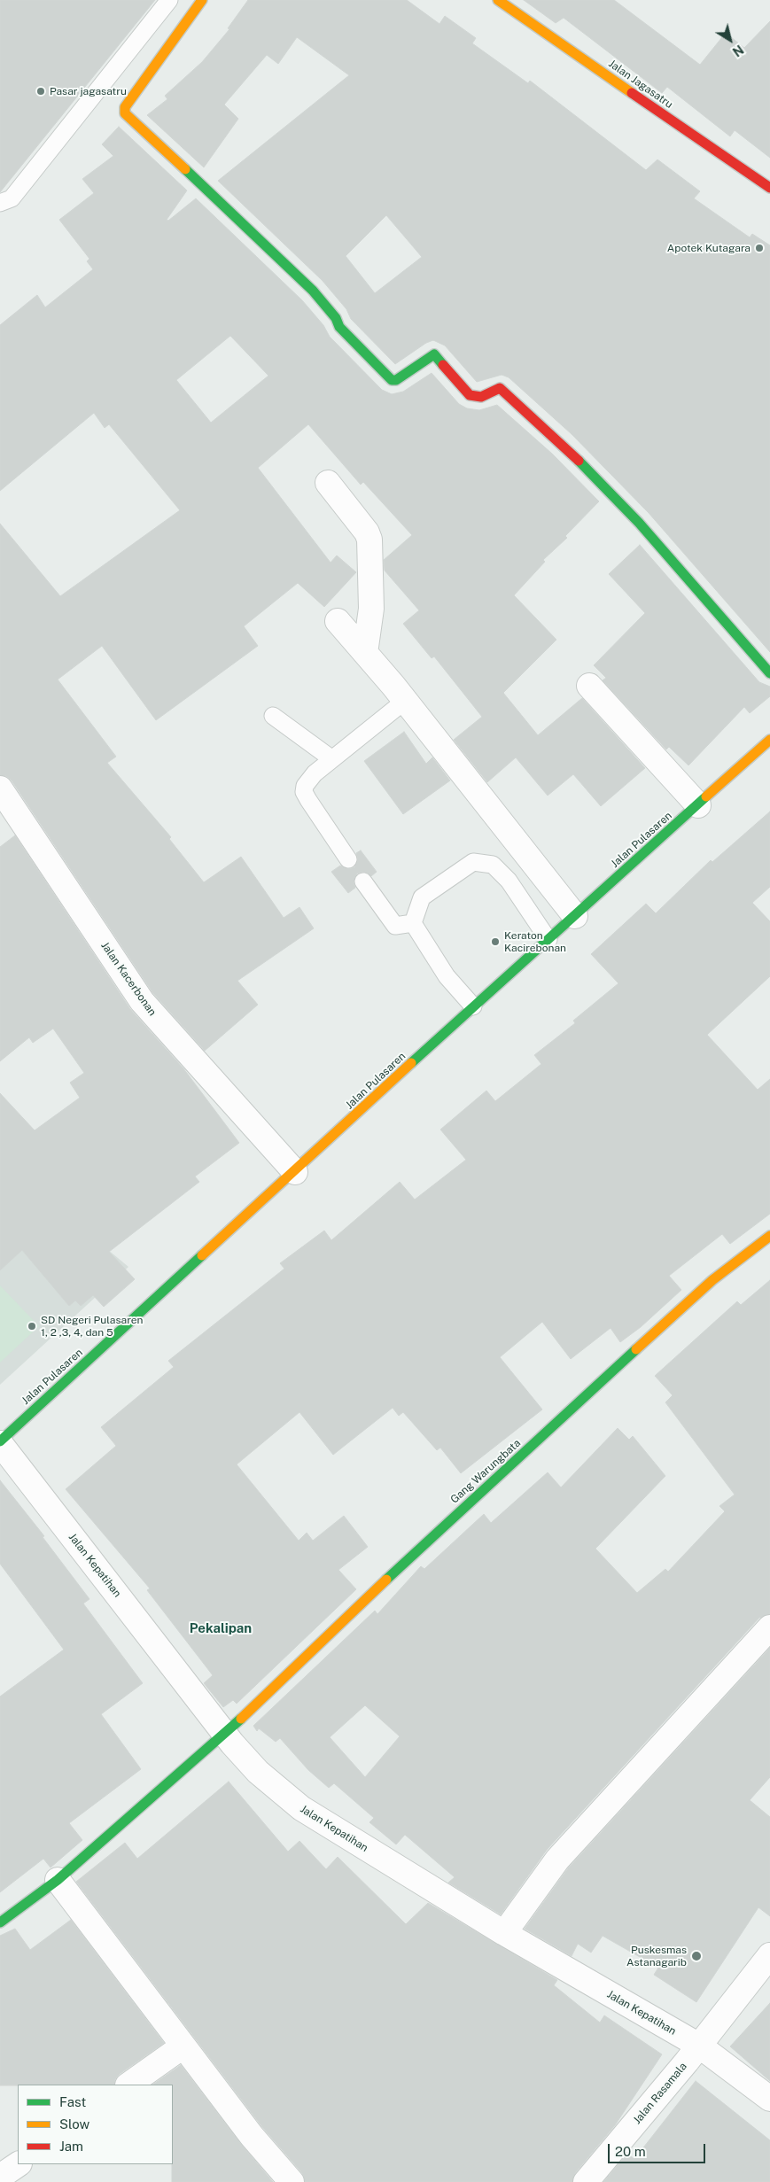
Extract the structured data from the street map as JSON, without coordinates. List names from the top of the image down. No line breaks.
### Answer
{"streets":{"street":["Jalan Jagasatru","Jalan Pulasaren","Jalan Kacerbonan","Gang Warungbata","Jalan Kepatihan","Jalan Rasamala"]},"crossings":[["Jalan Pulasaren","Jalan Kacerbonan"],["Jalan Pulasaren","Jalan Kepatihan"],["Gang Warungbata","Jalan Kepatihan"],["Jalan Kepatihan","Jalan Rasamala"]],"districts":["Pekalipan"],"places":["Pasar jagasatru","Apotek Kutagara","Keraton Kacirebonan","SD Negeri Pulasaren 1, 2 ,3, 4, dan 5","Puskesmas Astanagarib"],"legend":["Fast","Slow","Jam"],"scale_bar":"20 m","north":"bottom right"}
